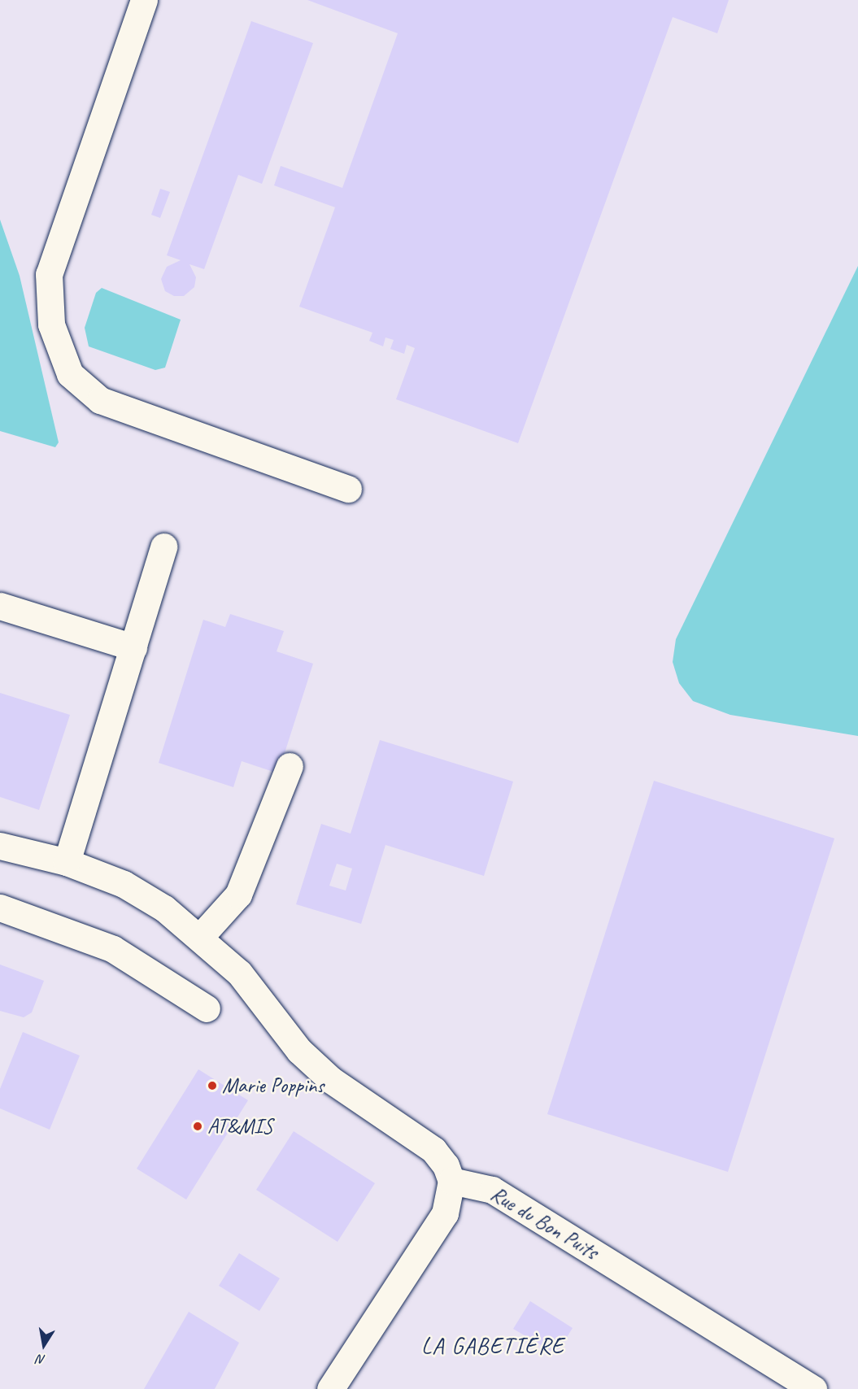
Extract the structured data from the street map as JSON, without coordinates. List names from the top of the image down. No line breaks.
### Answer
{"streets":{"street":["Rue du Bon Puits"]},"districts":["LA GABETIÈRE"],"places":["Marie Poppins","AT&MIS"],"north":"bottom"}
